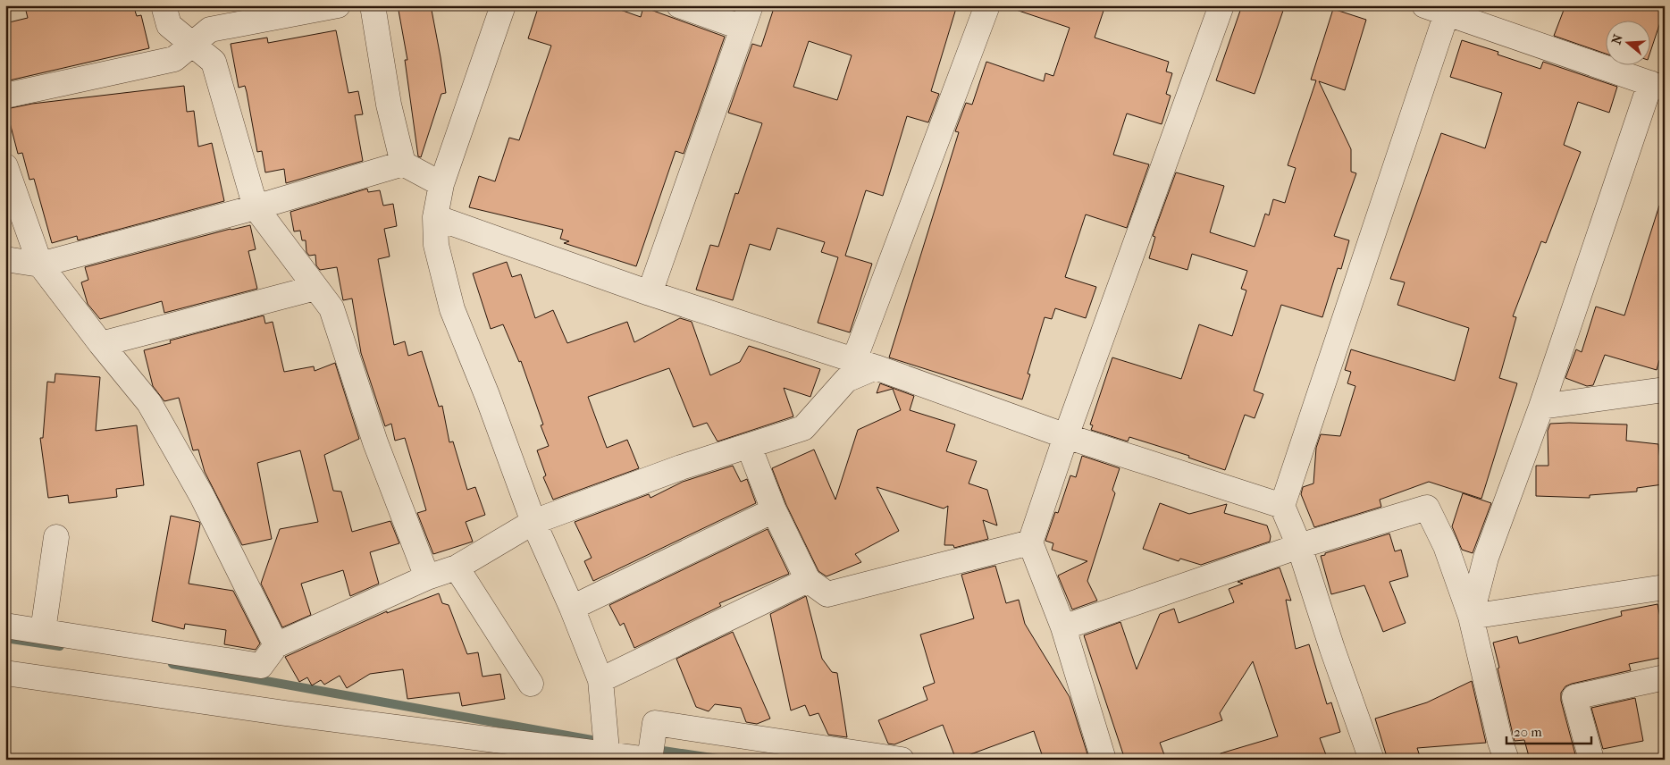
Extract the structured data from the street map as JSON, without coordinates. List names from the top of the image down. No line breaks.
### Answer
{"scale_bar":"20 m","north":"left"}
